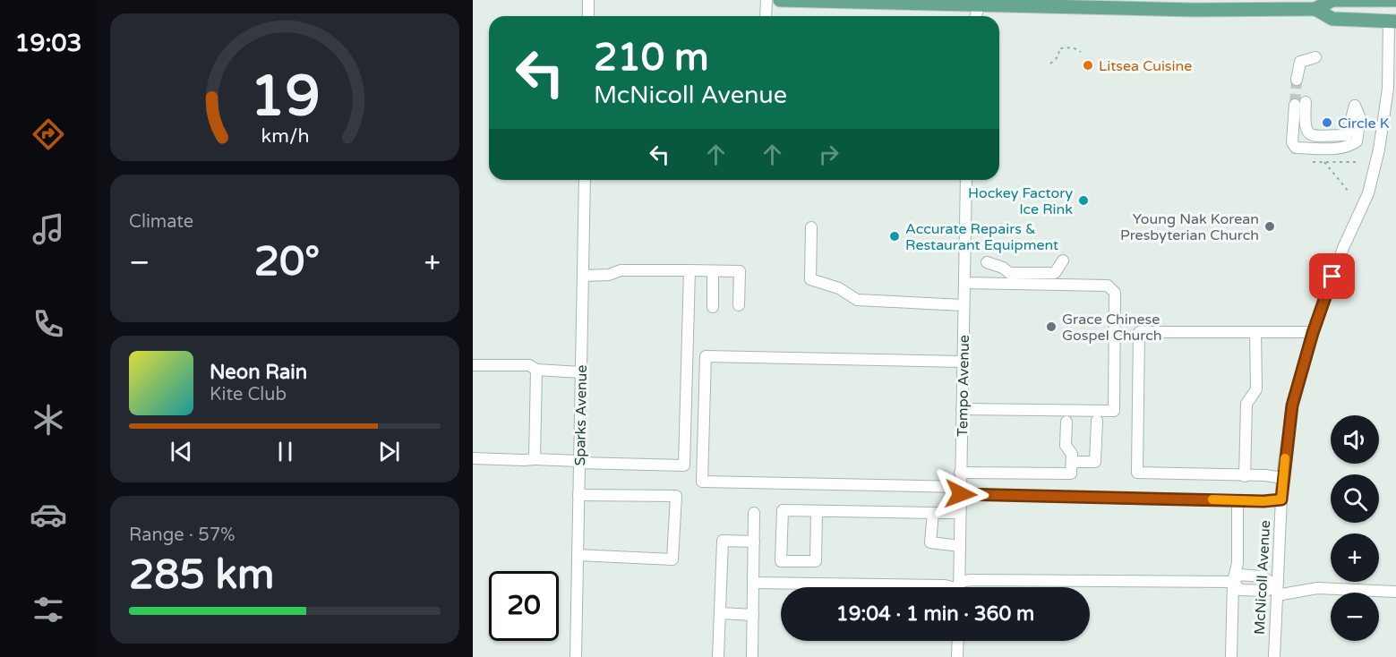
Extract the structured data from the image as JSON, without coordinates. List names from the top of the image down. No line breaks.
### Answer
{"streets":{"main road":["McNicoll Avenue"],"street":["Tempo Avenue","Sparks Avenue"]},"places":["Litsea Cuisine","Circle K","Hockey Factory Ice Rink","Young Nak Korean Presbyterian Church","Accurate Repairs & Restaurant Equipment","Grace Chinese Gospel Church"],"page":{"tabs":"19:03","turn":["210 m","McNicoll Avenue"],"tile":["Climate",["Range · 57%","285 km"]],"heat":["−","20°","+"],"song":["Neon Rain","Kite Club"],"map_buttons":["+","−"],"limit":"20","trip":"19:04 · 1 min · 360 m","gauge":["19","km/h"]}}
